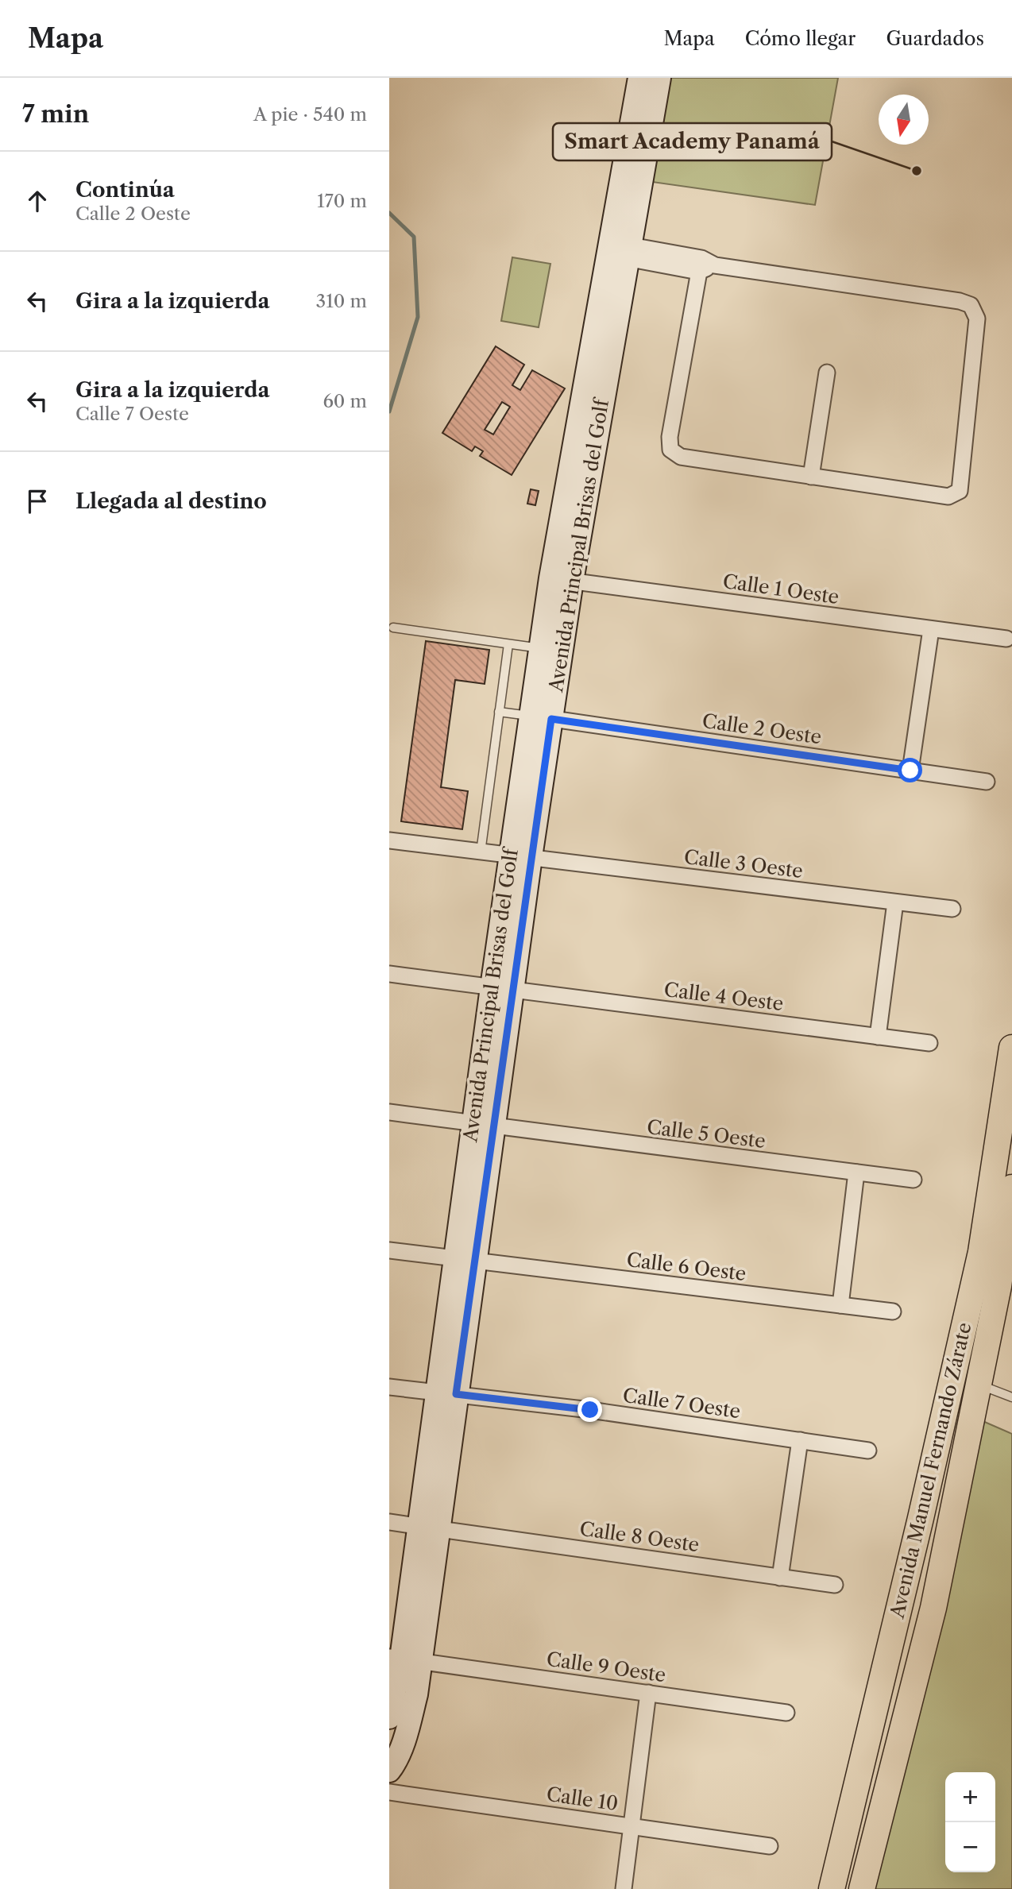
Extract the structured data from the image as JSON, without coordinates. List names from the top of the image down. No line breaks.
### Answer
{"streets":{"main road":["Avenida Manuel Fernando Zárate"],"street":["Avenida Principal Brisas del Golf","Calle 1 Oeste","Calle 2 Oeste","Calle 3 Oeste","Calle 4 Oeste","Calle 5 Oeste","Calle 6 Oeste","Calle 7 Oeste","Calle 8 Oeste","Calle 9 Oeste","Calle 10"]},"crossings":[["Avenida Principal Brisas del Golf","Calle 1 Oeste"],["Avenida Principal Brisas del Golf","Calle 2 Oeste"],["Avenida Principal Brisas del Golf","Calle 3 Oeste"],["Avenida Principal Brisas del Golf","Calle 4 Oeste"],["Avenida Principal Brisas del Golf","Calle 5 Oeste"],["Avenida Principal Brisas del Golf","Calle 6 Oeste"],["Avenida Principal Brisas del Golf","Calle 7 Oeste"],["Avenida Principal Brisas del Golf","Calle 8 Oeste"],["Avenida Principal Brisas del Golf","Calle 9 Oeste"]],"places":["Smart Academy Panamá"],"north":"bottom","page":{"header":"Mapa","nav":["Mapa","Cómo llegar","Guardados"],"heading":["7 min","A pie · 540 m"],"list":[["Continúa","Calle 2 Oeste","170 m"],["Gira a la izquierda","310 m"],["Gira a la izquierda","Calle 7 Oeste","60 m"],"Llegada al destino"],"map_buttons":["+","−"]}}
